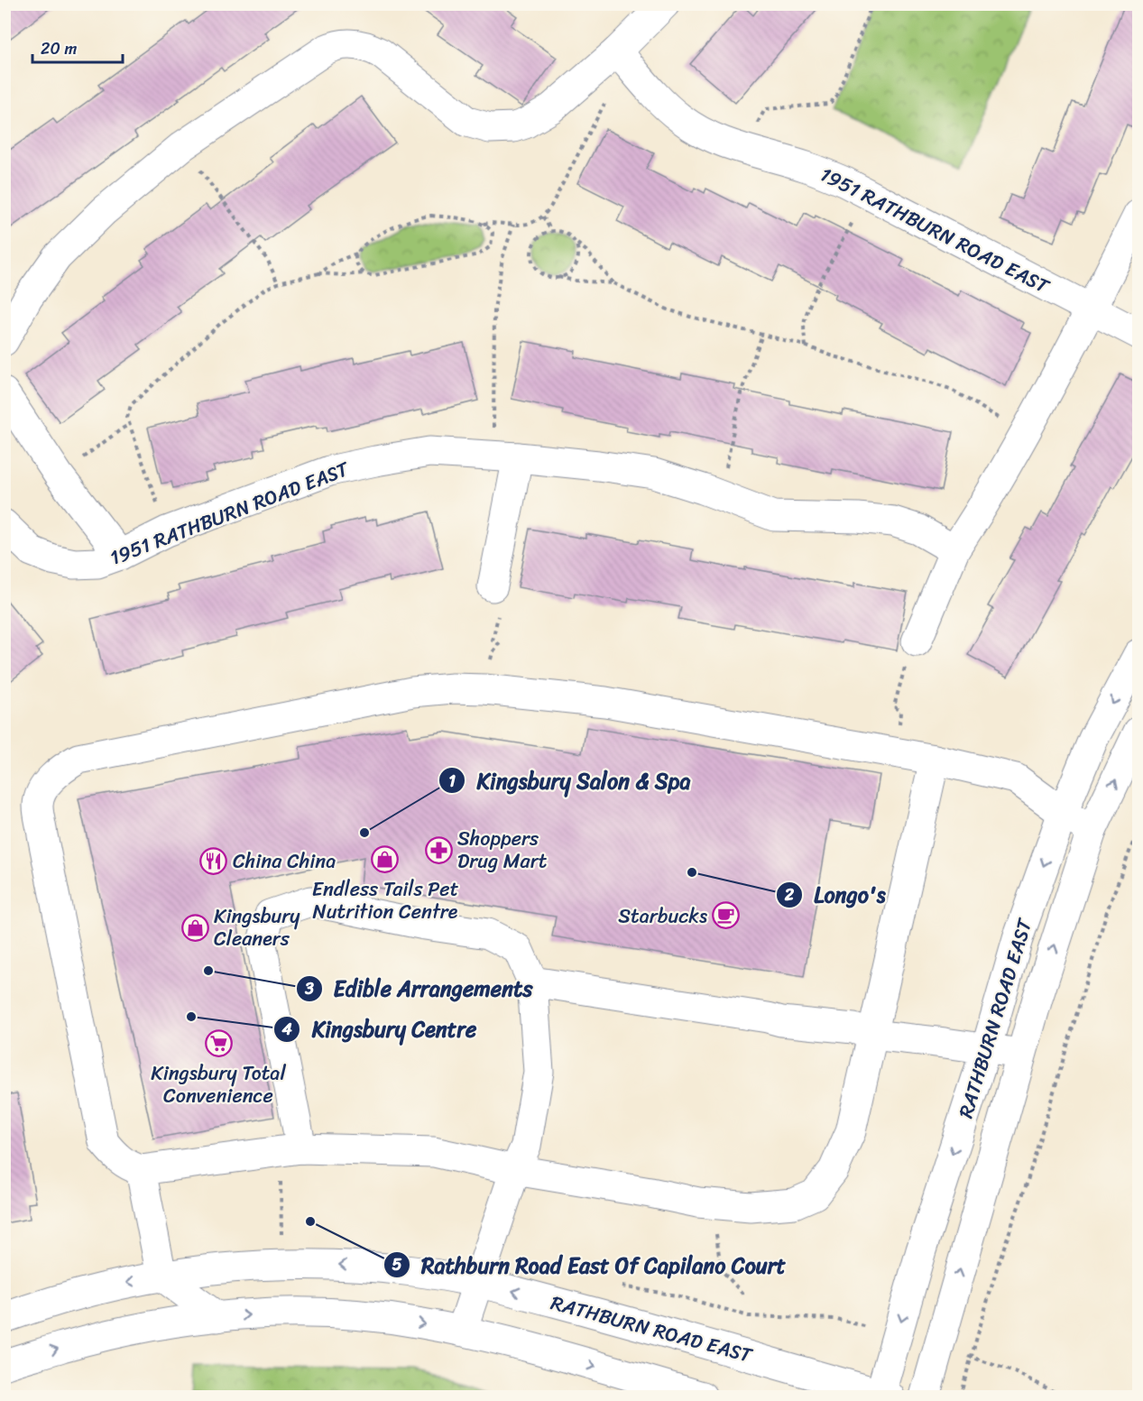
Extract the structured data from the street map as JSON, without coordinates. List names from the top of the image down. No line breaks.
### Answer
{"streets":{"street":["1951 RATHBURN ROAD EAST","RATHBURN ROAD EAST"]},"places":{"other":["Kingsbury Salon & Spa","Longo's","Edible Arrangements","Kingsbury Centre","Rathburn Road East Of Capilano Court"],"pharmacy":["Shoppers Drug Mart"],"shop":["Endless Tails Pet Nutrition Centre","Kingsbury Cleaners"],"restaurant":["China China"],"cafe":["Starbucks"],"supermarket":["Kingsbury Total Convenience"]},"scale_bar":"20 m"}
